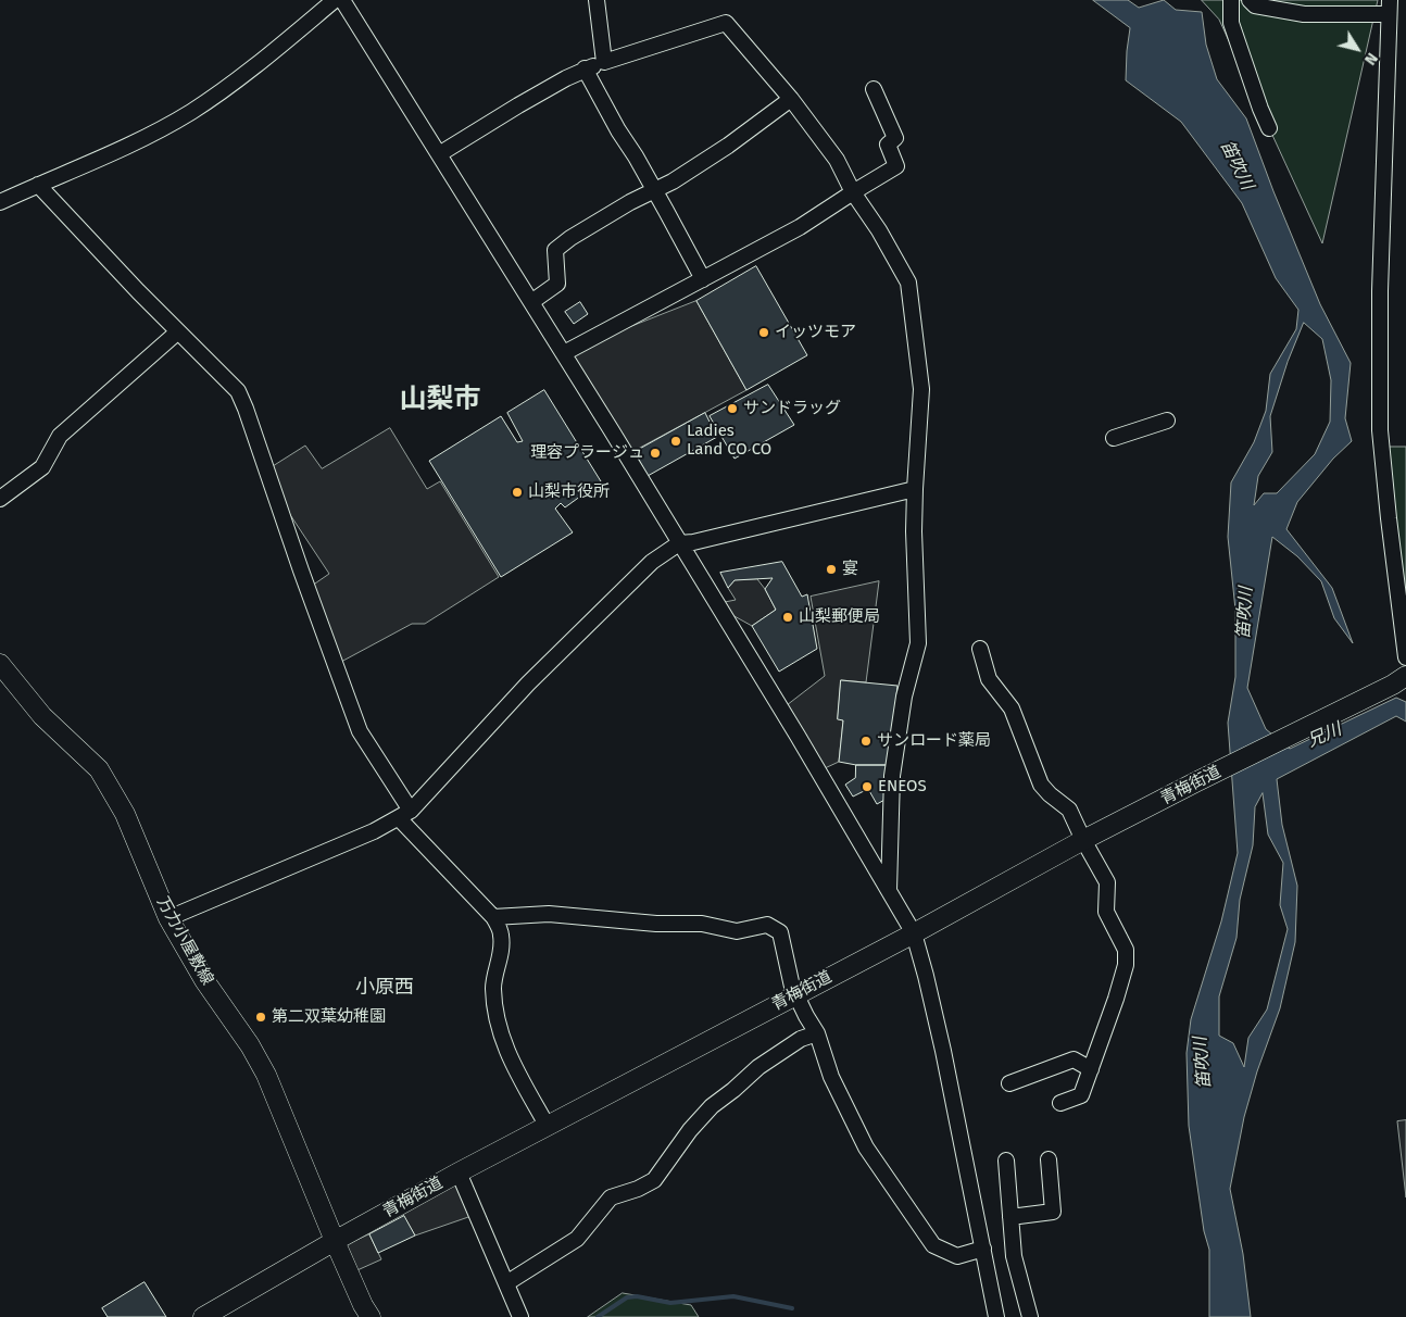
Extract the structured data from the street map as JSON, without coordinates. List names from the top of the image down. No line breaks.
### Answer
{"streets":{"main road":["青梅街道","万力小屋敷線"]},"crossings":[["青梅街道","万力小屋敷線"]],"districts":["山梨市","小原西"],"water":["笛吹川","兄川"],"places":["イッツモア","サンドラッグ","Ladies Land CO CO","理容プラージュ","山梨市役所","宴","山梨郵便局","サンロード薬局","ENEOS","第二双葉幼稚園"],"north":"bottom right"}
